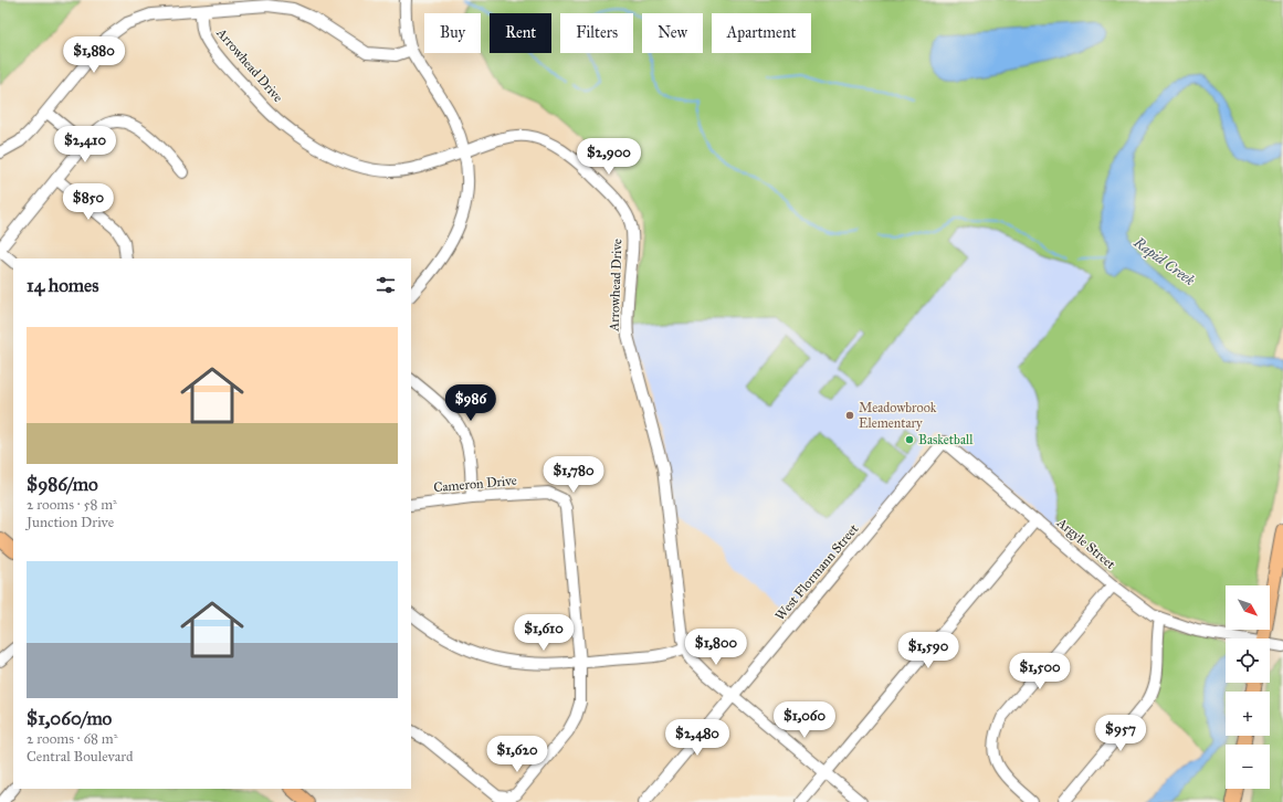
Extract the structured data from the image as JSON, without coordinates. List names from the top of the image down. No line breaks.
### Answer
{"streets":{"street":["Arrowhead Drive","Cameron Drive","Argyle Street","West Flormann Street"]},"crossings":[["Argyle Street","West Flormann Street"]],"water":["Rapid Creek"],"places":["Meadowbrook Elementary","Basketball"],"north":"bottom right","page":{"chip":["Buy","Rent","Filters","New","Apartment"],"price":["$1,880","$2,410","$2,900","$850","$986","$1,780","$1,610","$1,800","$1,590","$1,500","$1,060","$957","$2,480","$1,620"],"heading":"14 homes","list":[{"name":"$986/mo","note":"2 rooms · 58 m² · Junction Drive"},{"name":"$1,060/mo","note":"2 rooms · 68 m² · Central Boulevard"}],"map_buttons":["+","−"]}}
